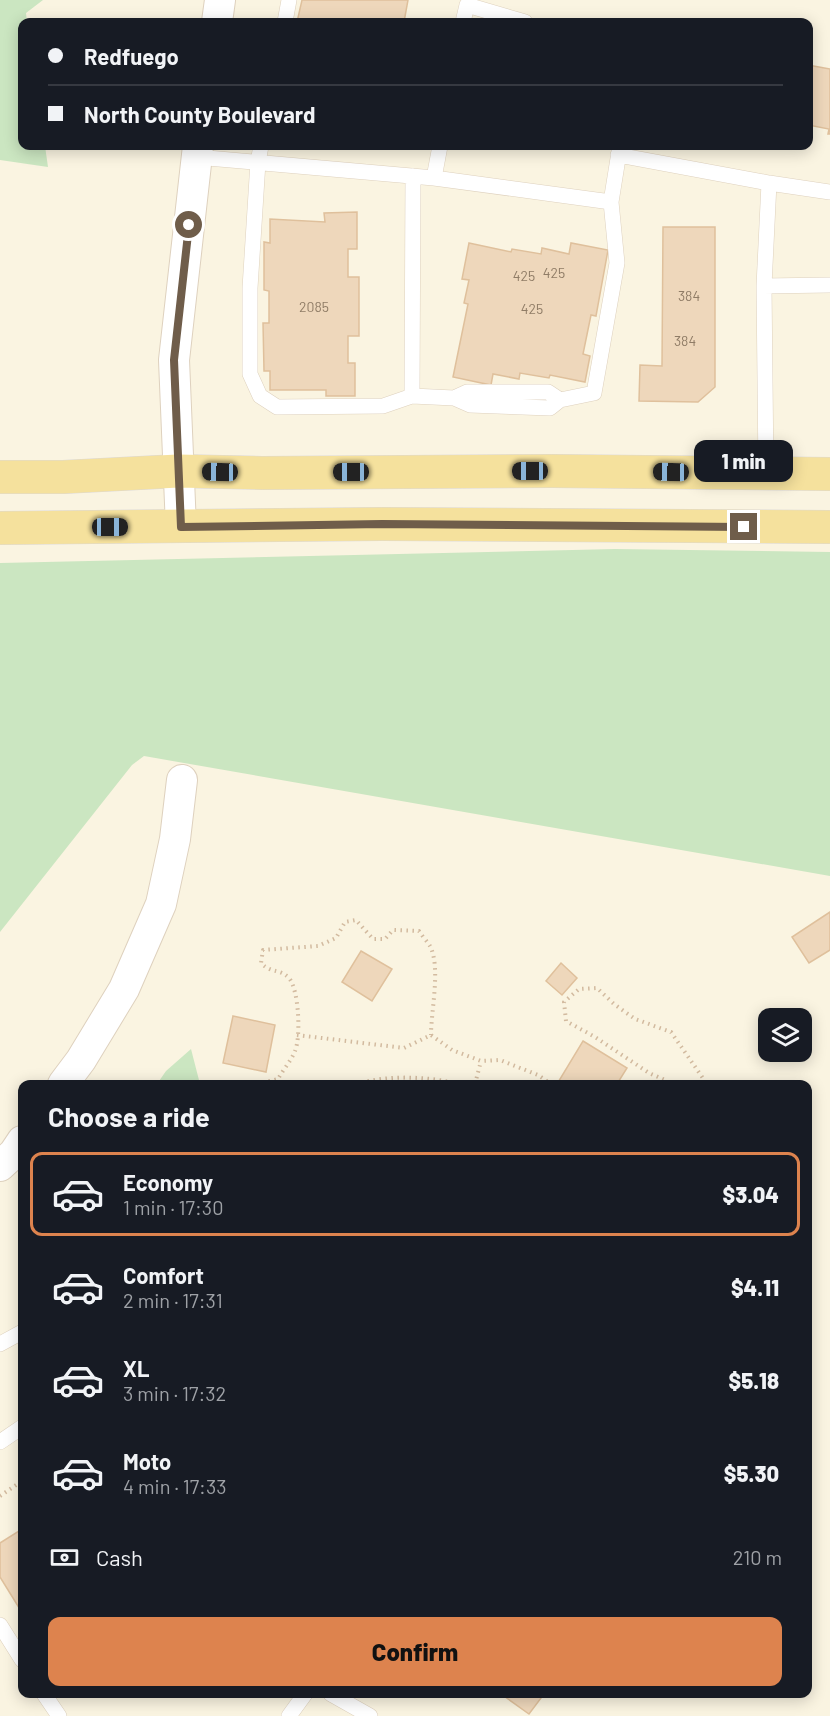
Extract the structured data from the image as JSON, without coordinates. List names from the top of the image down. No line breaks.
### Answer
{"house_numbers":["425","425","384","2085","425","384"],"page":{"banner":["Redfuego","North County Boulevard"],"bubble":"1 min","heading":"Choose a ride","list":[{"name":"Economy","note":"1 min · 17:30","value":"$3.04"},{"name":"Comfort","note":"2 min · 17:31","value":"$4.11"},{"name":"XL","note":"3 min · 17:32","value":"$5.18"},{"name":"Moto","note":"4 min · 17:33","value":"$5.30"}],"pay":["Cash","210 m"],"buttons":"Confirm"}}
